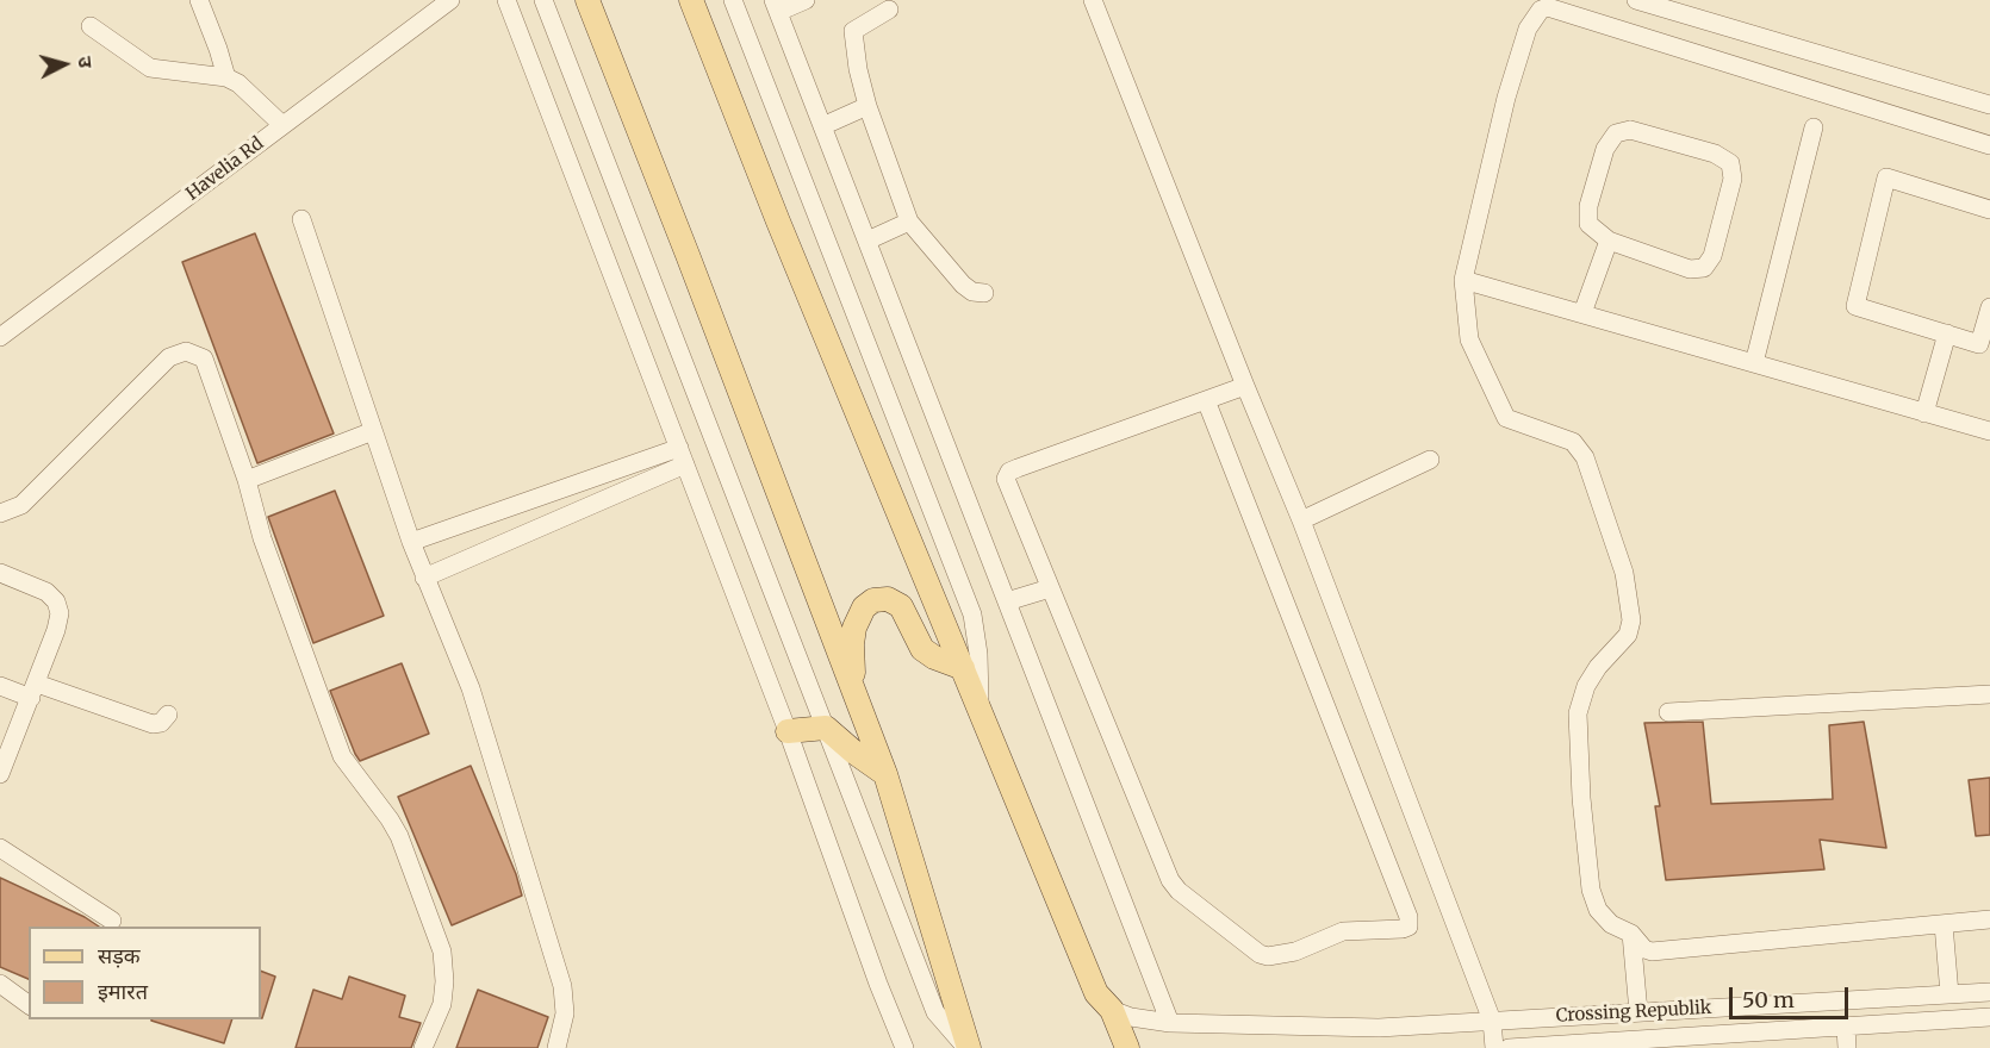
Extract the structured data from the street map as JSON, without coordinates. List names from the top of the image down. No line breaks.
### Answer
{"streets":{"street":["Havelia Rd","Crossing Republik"]},"legend":["सड़क","इमारत"],"scale_bar":"50 m","north":"right"}
